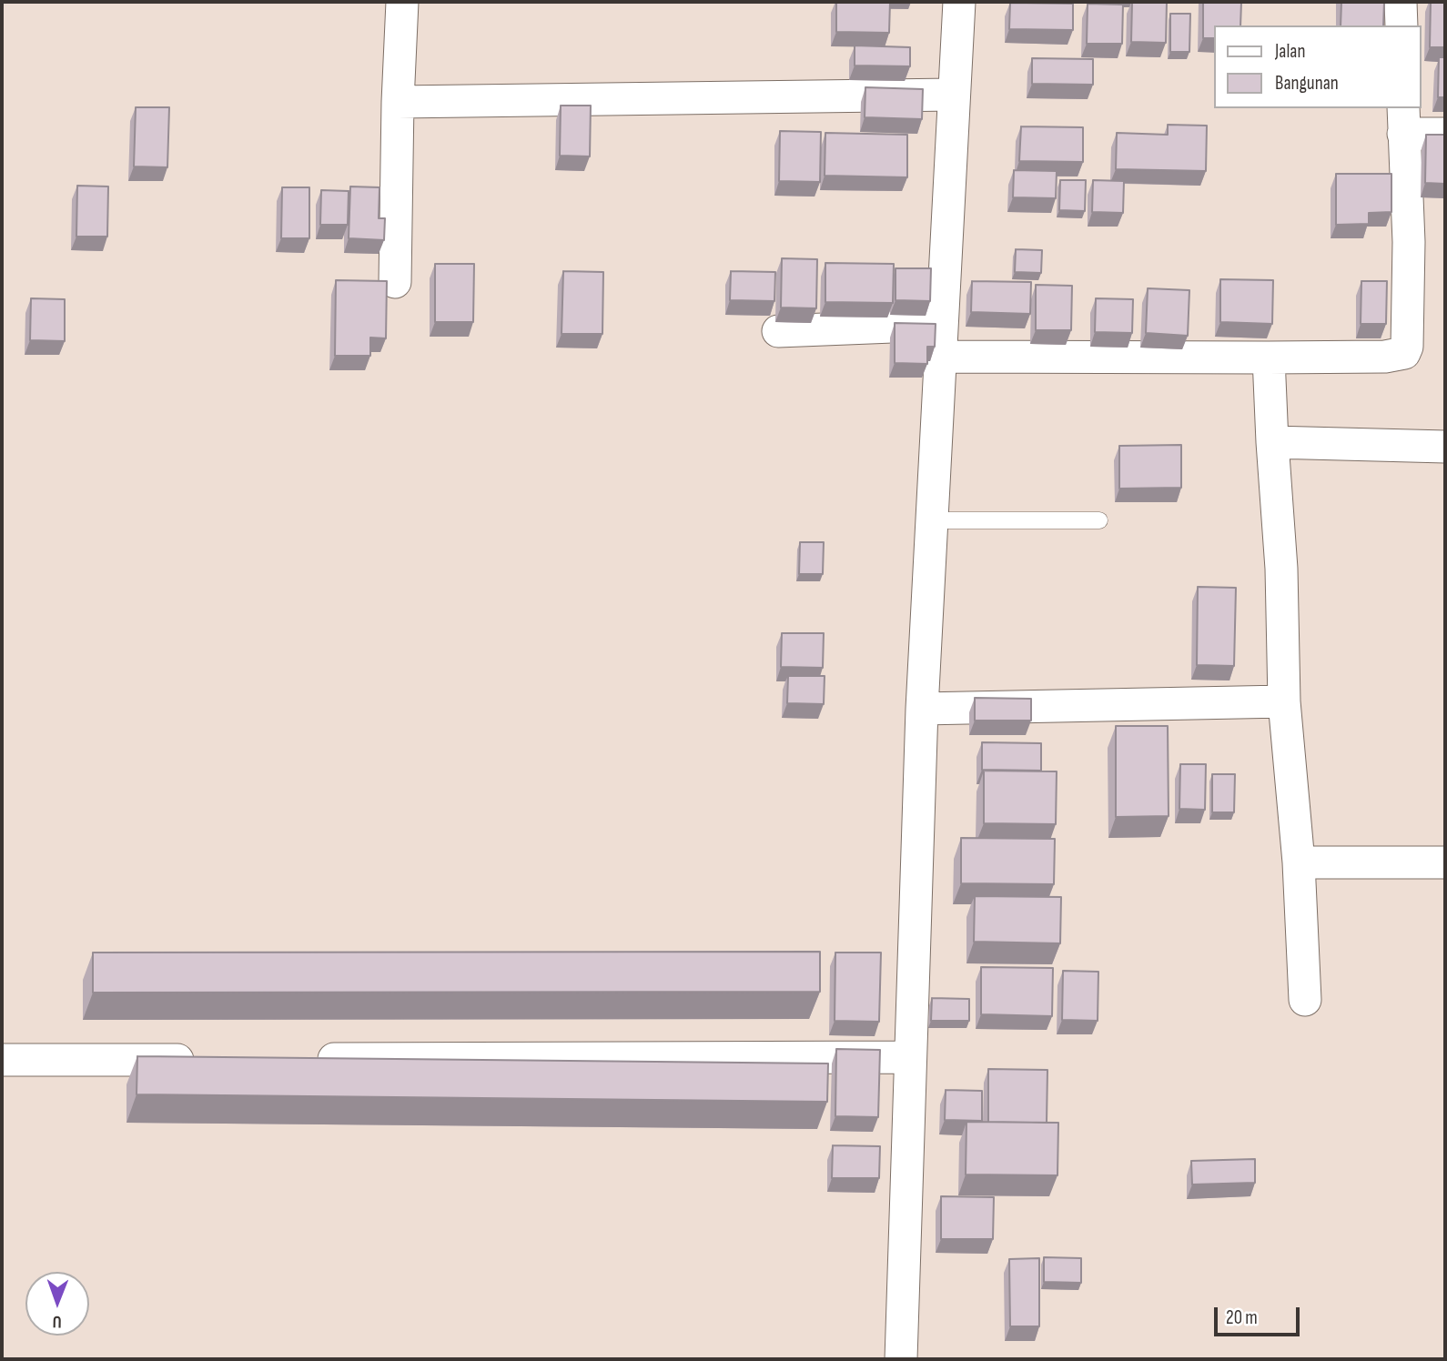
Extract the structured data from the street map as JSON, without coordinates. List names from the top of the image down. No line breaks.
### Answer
{"legend":["Jalan","Bangunan"],"scale_bar":"20 m","north":"bottom"}
